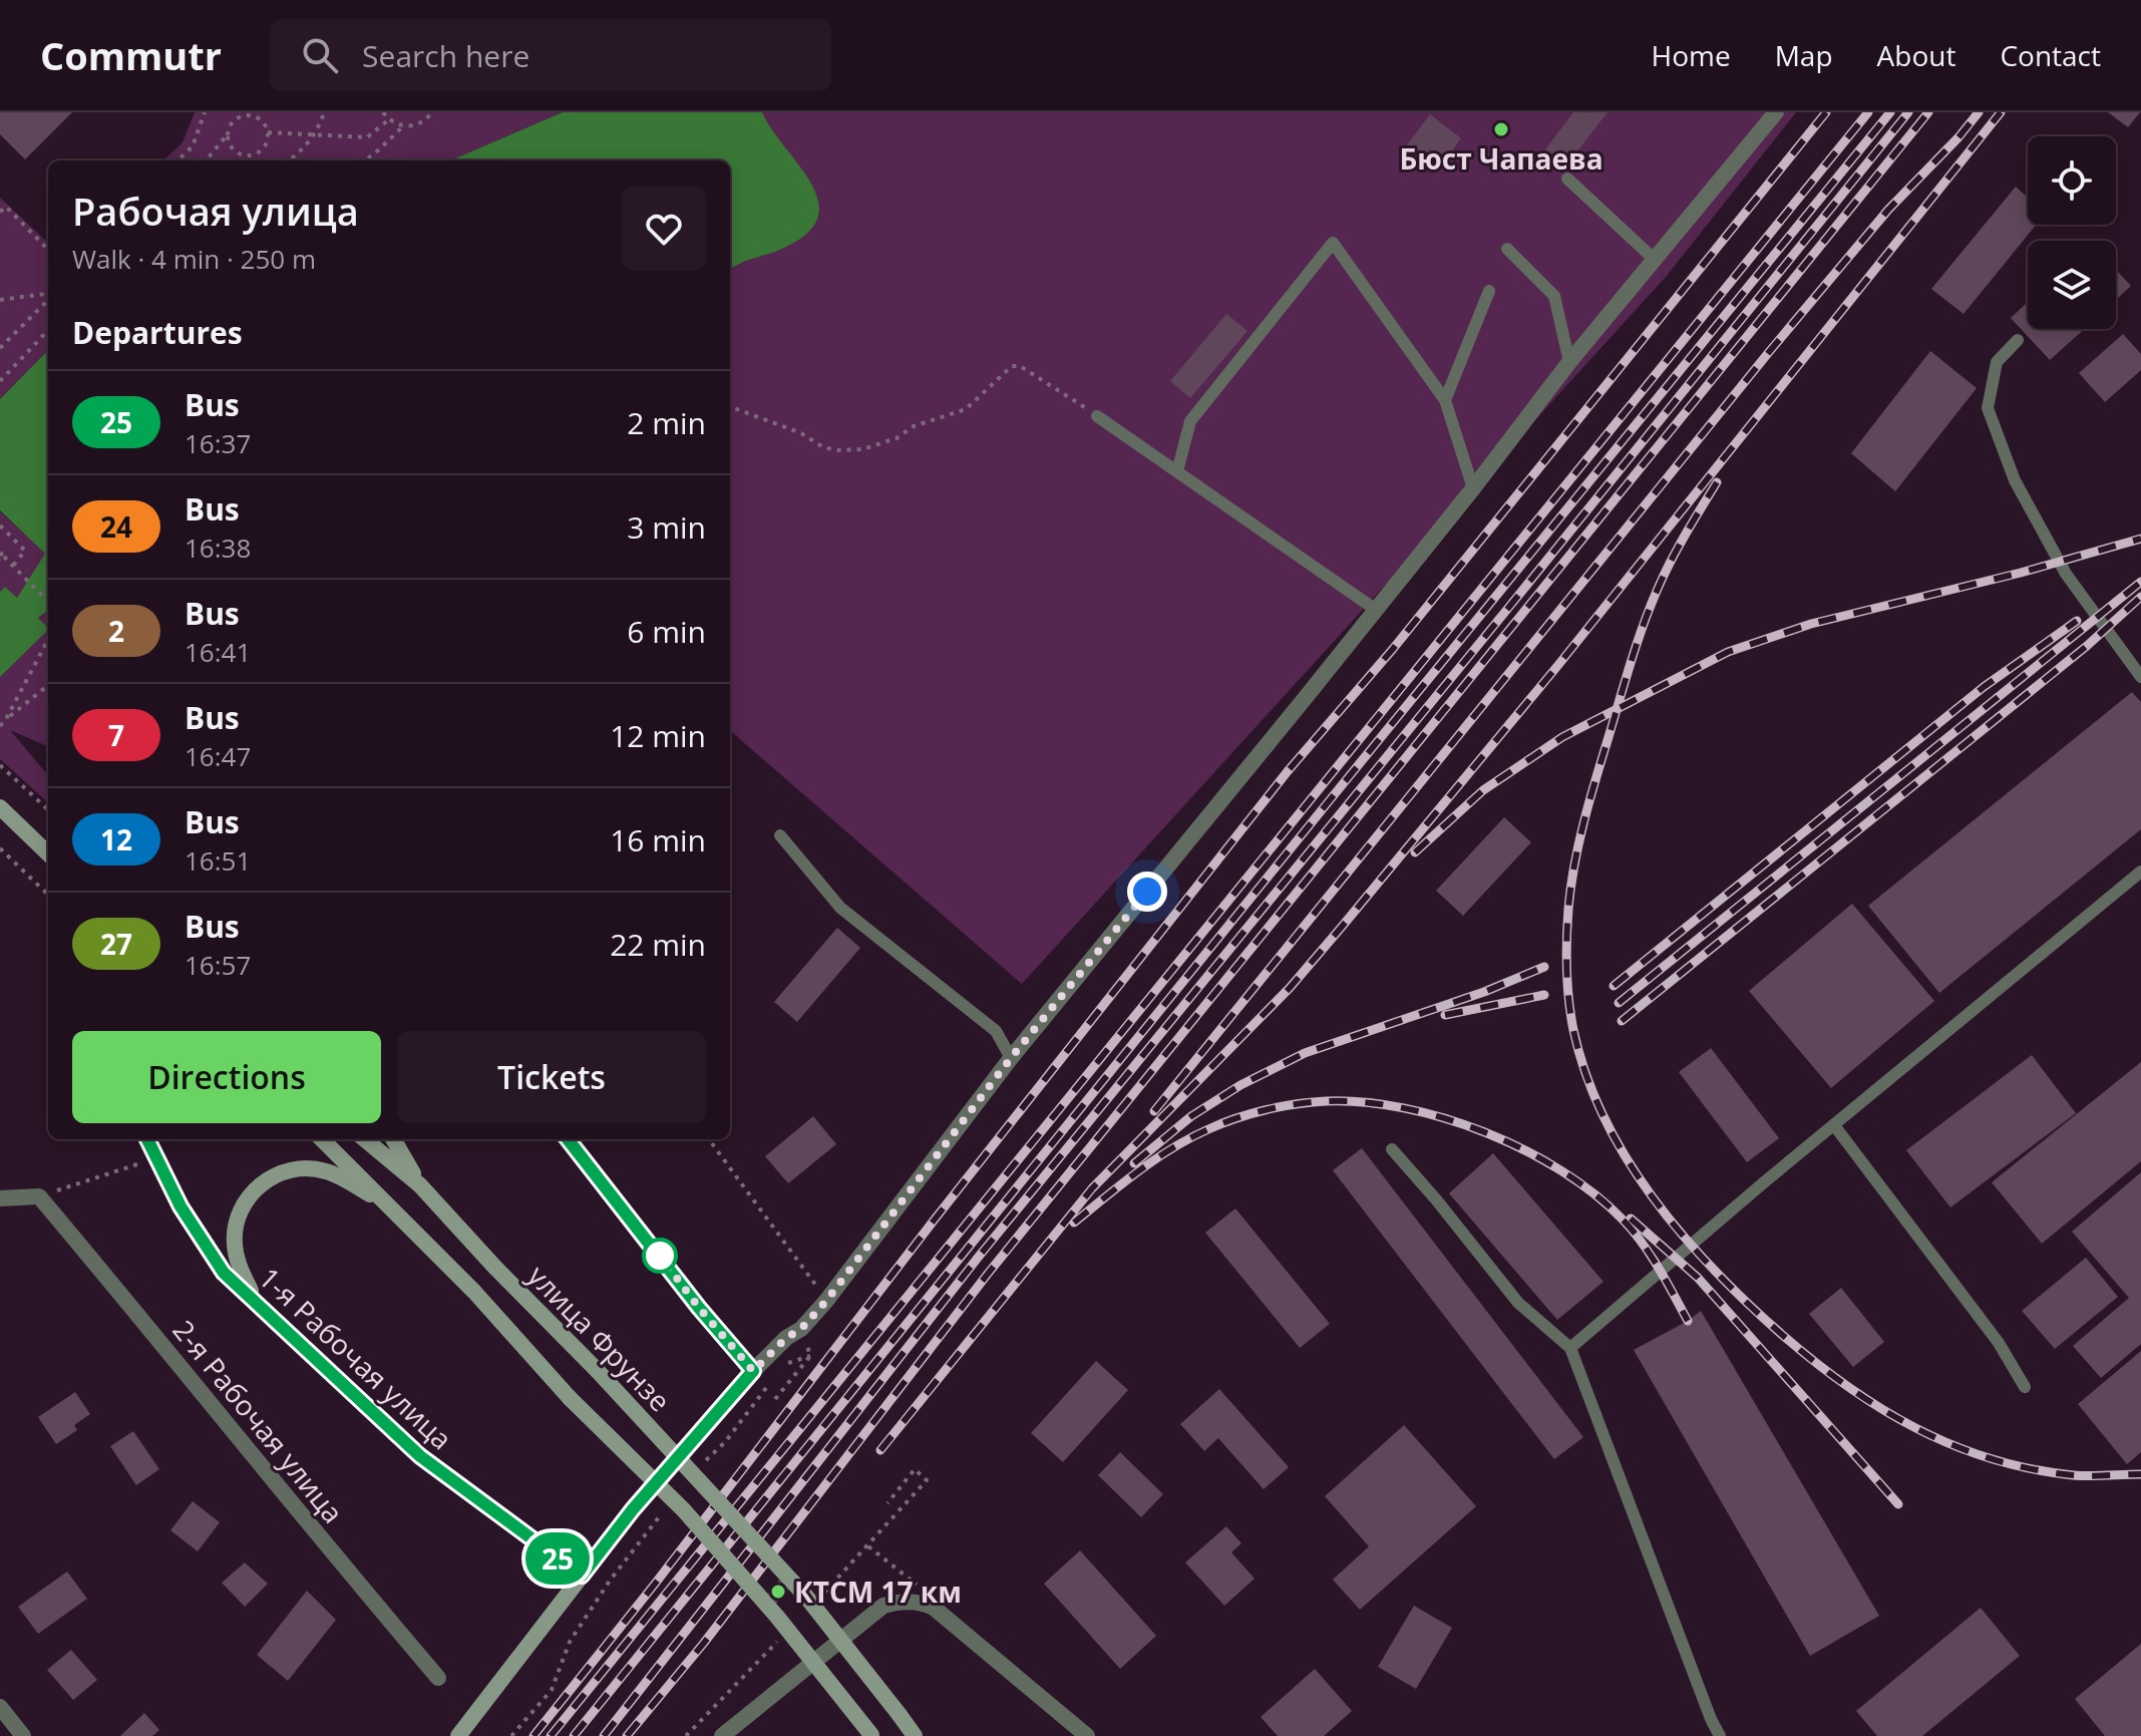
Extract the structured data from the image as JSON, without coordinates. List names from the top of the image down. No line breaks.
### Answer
{"streets":{"main road":["улица Фрунзе","1-я Рабочая улица"],"street":["2-я Рабочая улица"]},"places":["Бюст Чапаева","КТСМ 17 км"],"lines":["bus line 25"],"page":{"header":"Commutr","search":"Search here","nav":["Home","Map","About","Contact"],"on_map":"25","heading":[["Рабочая улица","Walk · 4 min · 250 m"],"Departures"],"list":[{"mark":"25","name":"Bus","note":"16:37","value":"2 min"},{"mark":"24","name":"Bus","note":"16:38","value":"3 min"},{"mark":"2","name":"Bus","note":"16:41","value":"6 min"},{"mark":"7","name":"Bus","note":"16:47","value":"12 min"},{"mark":"12","name":"Bus","note":"16:51","value":"16 min"},{"mark":"27","name":"Bus","note":"16:57","value":"22 min"}],"buttons":["Directions","Tickets"]}}
